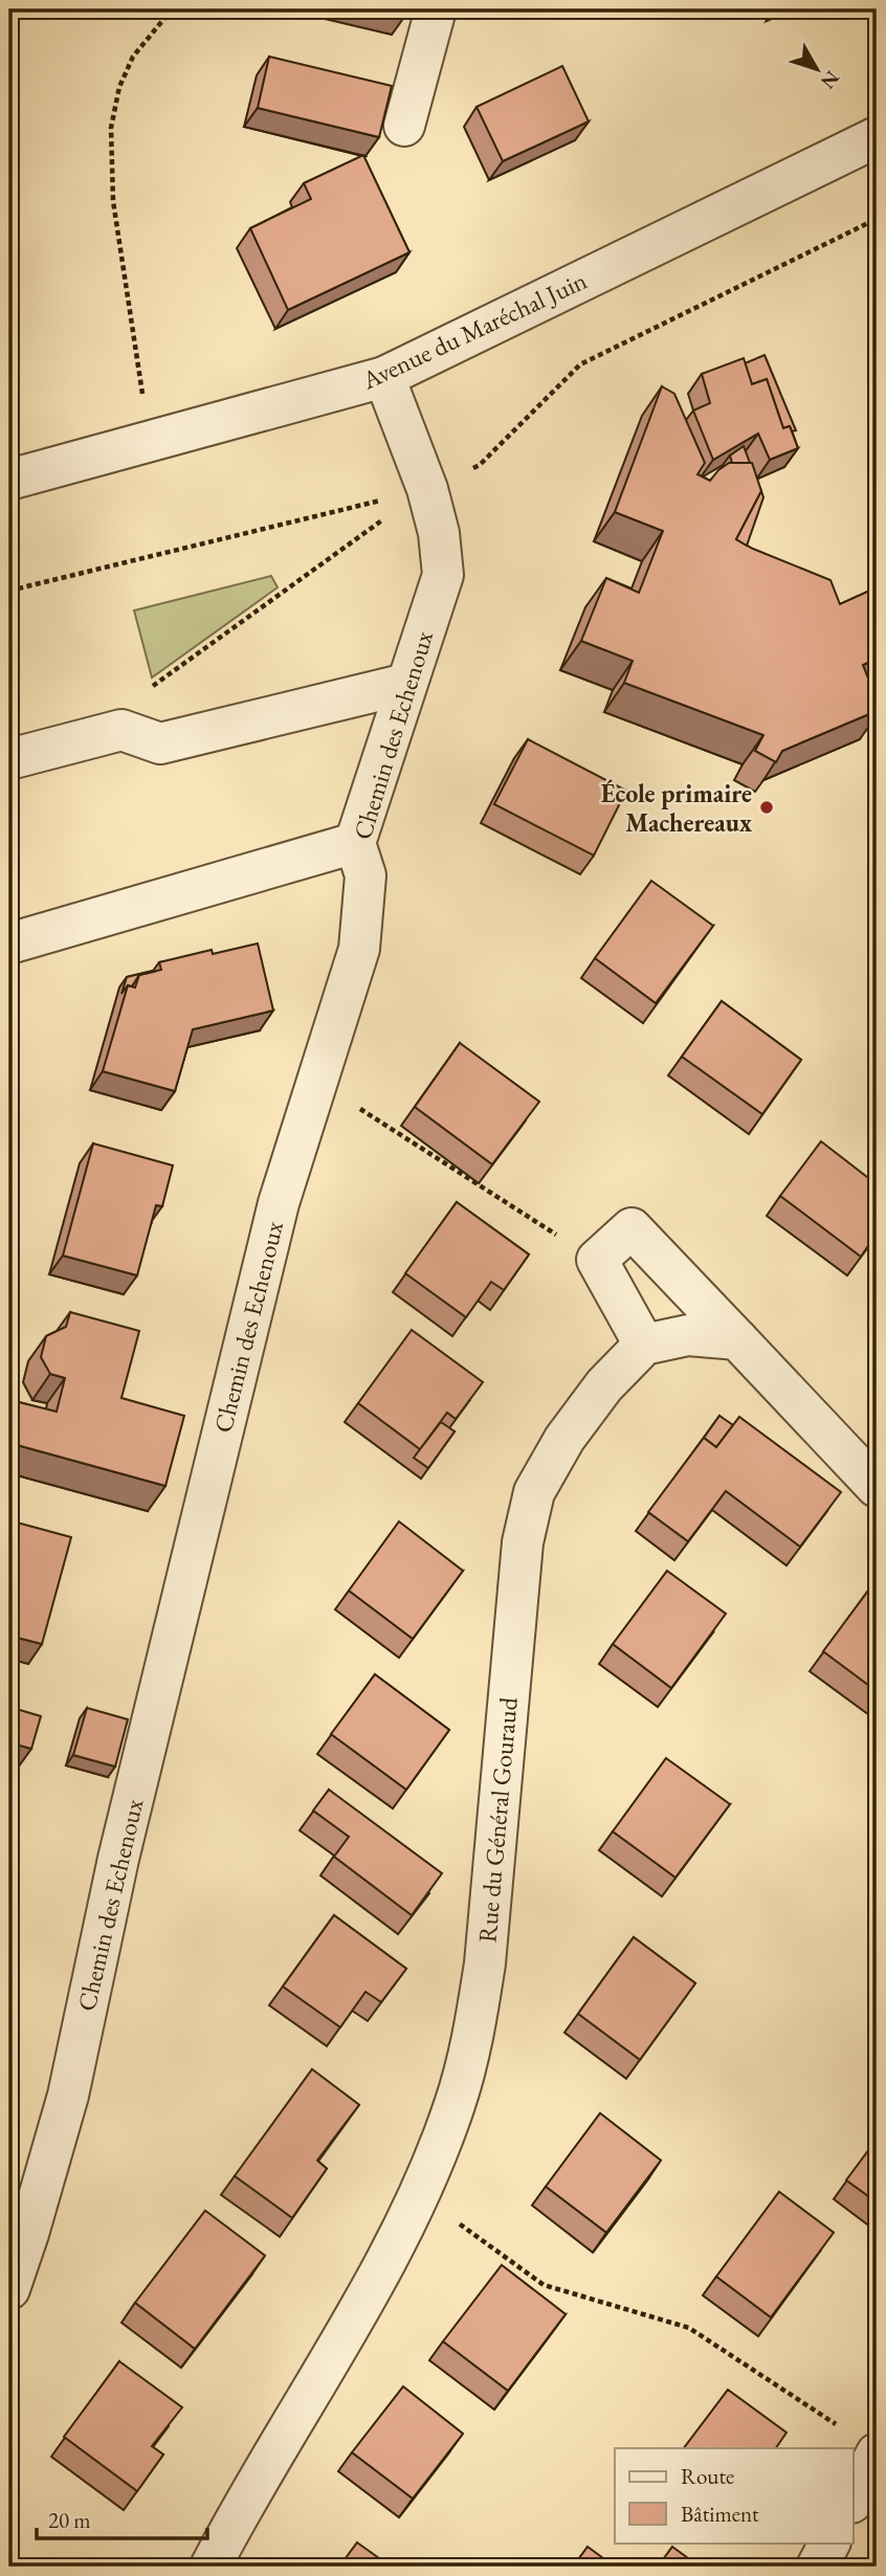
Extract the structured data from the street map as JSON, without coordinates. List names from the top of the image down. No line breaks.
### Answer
{"streets":{"street":["Avenue du Maréchal Juin","Chemin des Echenoux","Rue du Général Gouraud"]},"crossings":[["Avenue du Maréchal Juin","Chemin des Echenoux"]],"places":["École primaire Machereaux"],"legend":["Route","Bâtiment"],"scale_bar":"20 m","north":"bottom right"}
